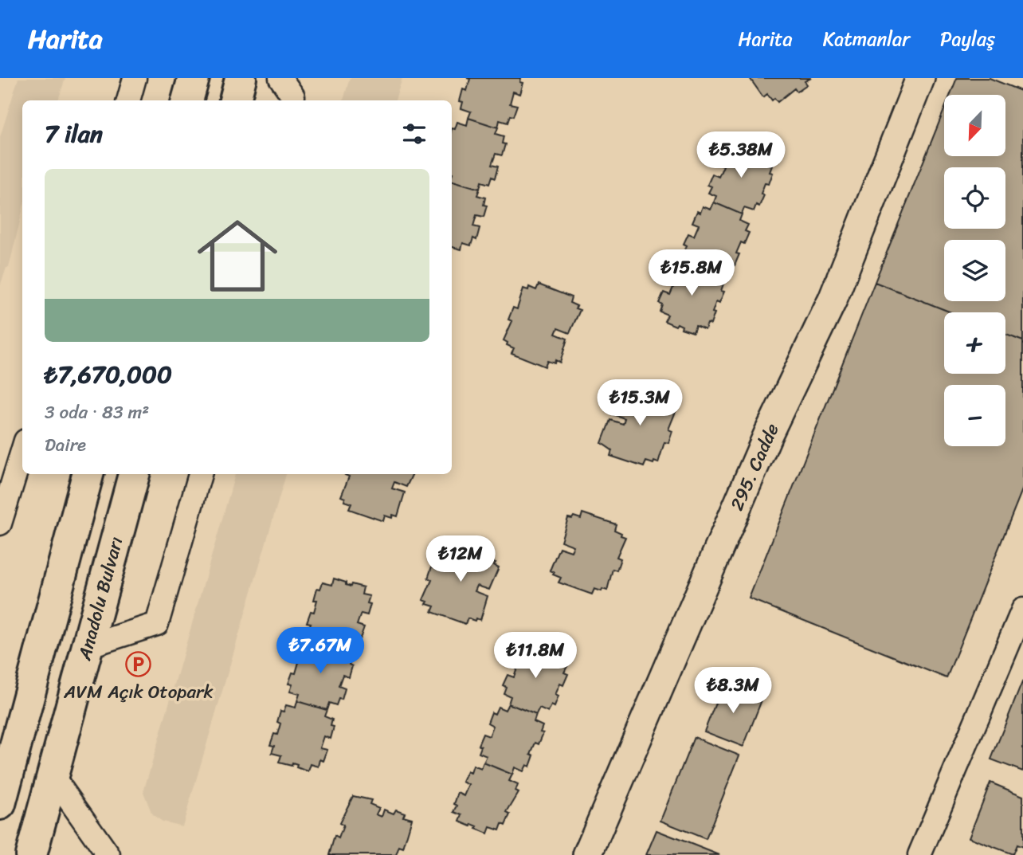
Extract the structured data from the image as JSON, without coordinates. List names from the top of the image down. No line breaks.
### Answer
{"streets":{"main road":["Anadolu Bulvarı"],"street":["295. Cadde"]},"places":{"parking":["AVM Açık Otopark"]},"north":"bottom left","page":{"header":"Harita","nav":["Harita","Katmanlar","Paylaş"],"map_buttons":["+","−"],"heading":"7 ilan","price":["₺5.38M","₺15.8M","₺15.3M","₺12M","₺7.67M","₺11.8M","₺8.3M"],"list":[{"name":"₺7,670,000","note":"3 oda · 83 m² · Daire"}]}}
